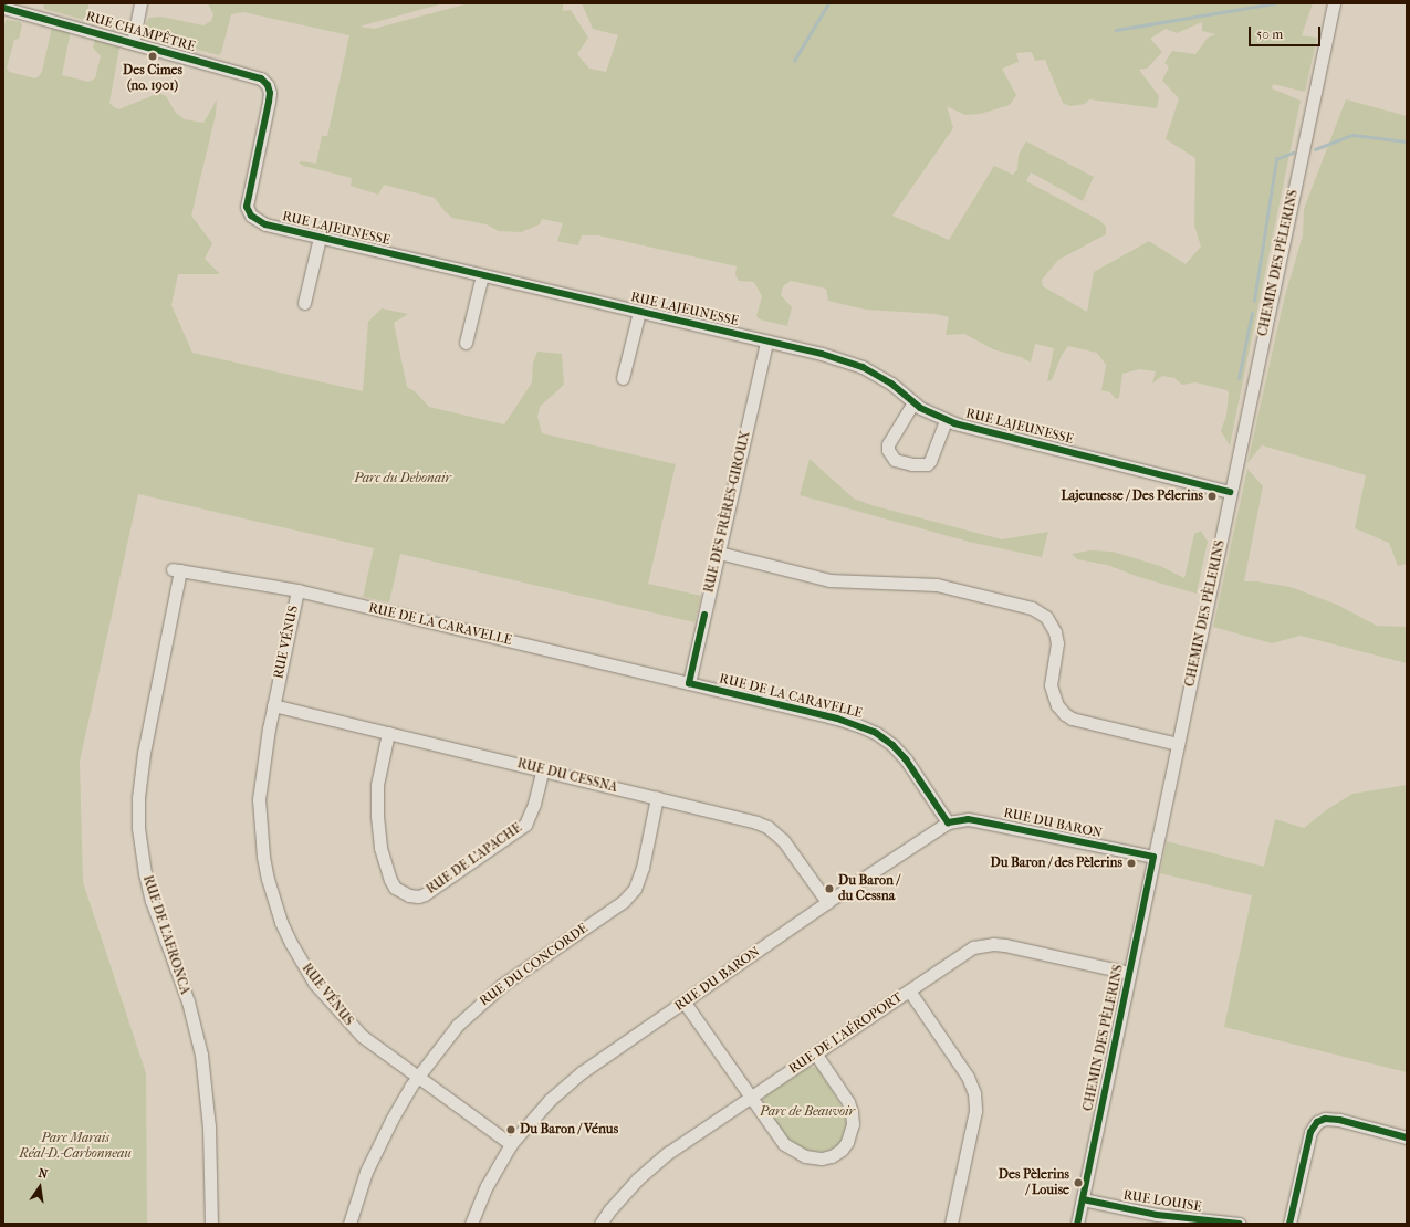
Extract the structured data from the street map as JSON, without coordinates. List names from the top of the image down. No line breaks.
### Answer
{"streets":{"street":["RUE CHAMPÊTRE","RUE LAJEUNESSE","CHEMIN DES PÈLERINS","RUE DES FRÈRES-GIROUX","RUE DE LA CARAVELLE","RUE VÉNUS","RUE DU CESSNA","RUE DU BARON","RUE DE L'APACHE","RUE DE L'AERONCA","RUE DU CONCORDE","RUE DE L'AÉROPORT","RUE LOUISE"]},"crossings":[["RUE CHAMPÊTRE","RUE LAJEUNESSE"],["RUE LAJEUNESSE","CHEMIN DES PÈLERINS"],["RUE LAJEUNESSE","RUE DES FRÈRES-GIROUX"],["CHEMIN DES PÈLERINS","RUE DU BARON"],["CHEMIN DES PÈLERINS","RUE DE L'AÉROPORT"],["CHEMIN DES PÈLERINS","RUE LOUISE"],["RUE DES FRÈRES-GIROUX","RUE DE LA CARAVELLE"],["RUE DE LA CARAVELLE","RUE VÉNUS"],["RUE DE LA CARAVELLE","RUE DU BARON"],["RUE DE LA CARAVELLE","RUE DE L'AERONCA"],["RUE VÉNUS","RUE DU CESSNA"],["RUE VÉNUS","RUE DU BARON"],["RUE VÉNUS","RUE DU CONCORDE"],["RUE DU CESSNA","RUE DU BARON"],["RUE DU CESSNA","RUE DE L'APACHE"],["RUE DU CESSNA","RUE DU CONCORDE"]],"parks":["Parc du Debonair","Parc de Beauvoir","Parc Marais Réal-D.-Carbonneau"],"places":["Des Cimes (no. 1901)","Lajeunesse / Des Pélerins","Du Baron / des Pèlerins","Du Baron / du Cessna","Du Baron / Vénus","Des Pèlerins / Louise"],"scale_bar":"50 m","north":"top"}
